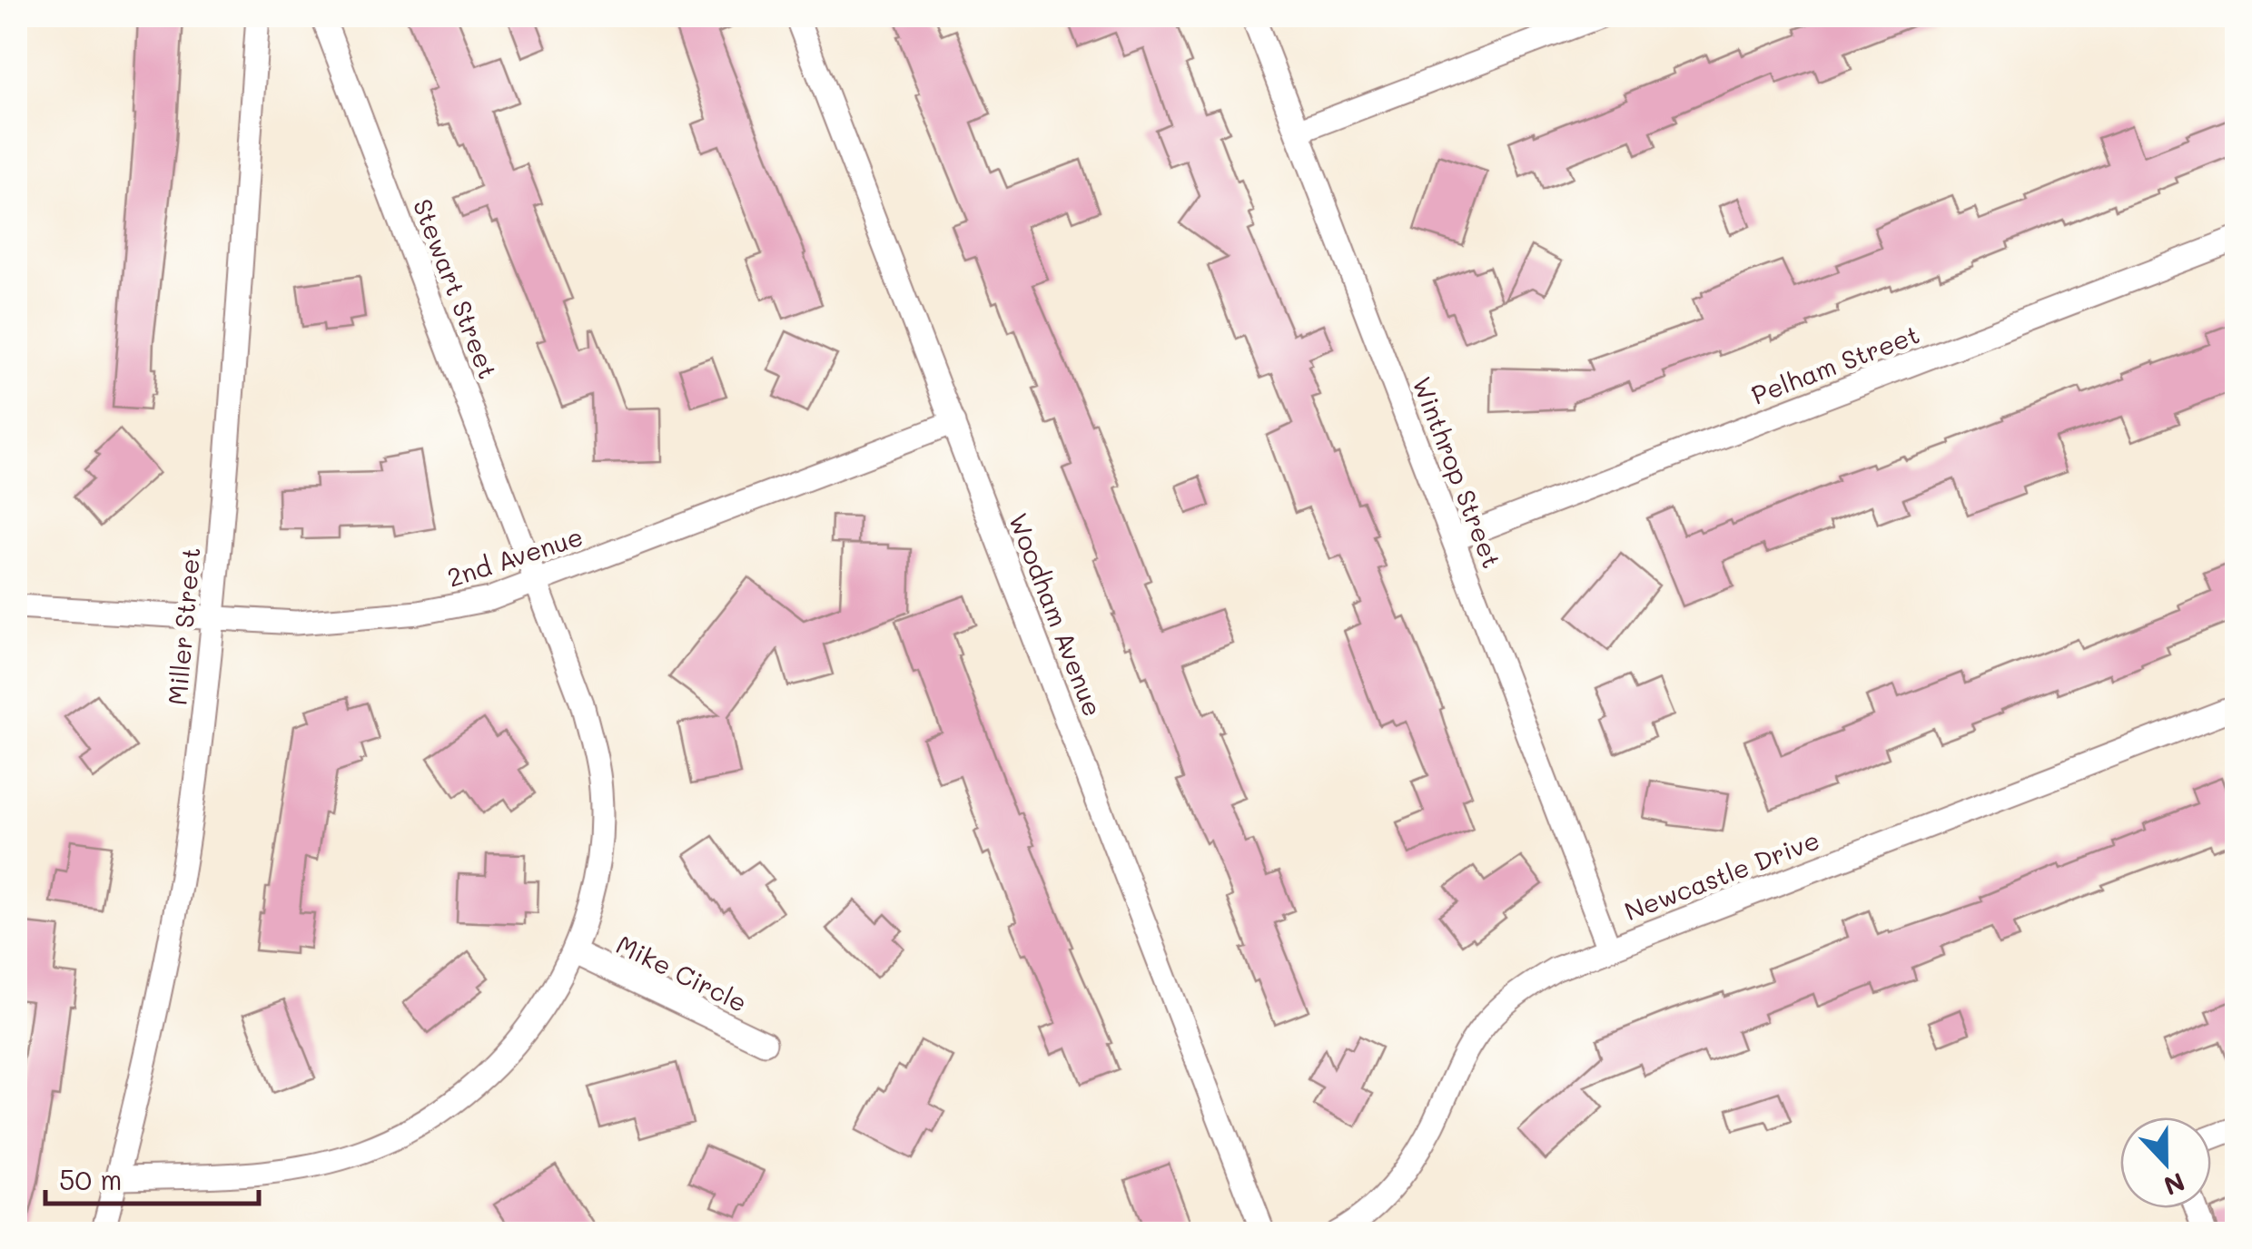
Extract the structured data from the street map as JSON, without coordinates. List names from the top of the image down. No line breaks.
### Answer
{"streets":{"street":["Stewart Street","Pelham Street","Winthrop Street","2nd Avenue","Woodham Avenue","Miller Street","Newcastle Drive","Mike Circle"]},"crossings":[["Stewart Street","2nd Avenue"],["Stewart Street","Miller Street"],["Stewart Street","Mike Circle"],["Pelham Street","Winthrop Street"],["Winthrop Street","Newcastle Drive"],["2nd Avenue","Woodham Avenue"],["2nd Avenue","Miller Street"]],"scale_bar":"50 m","north":"bottom"}
